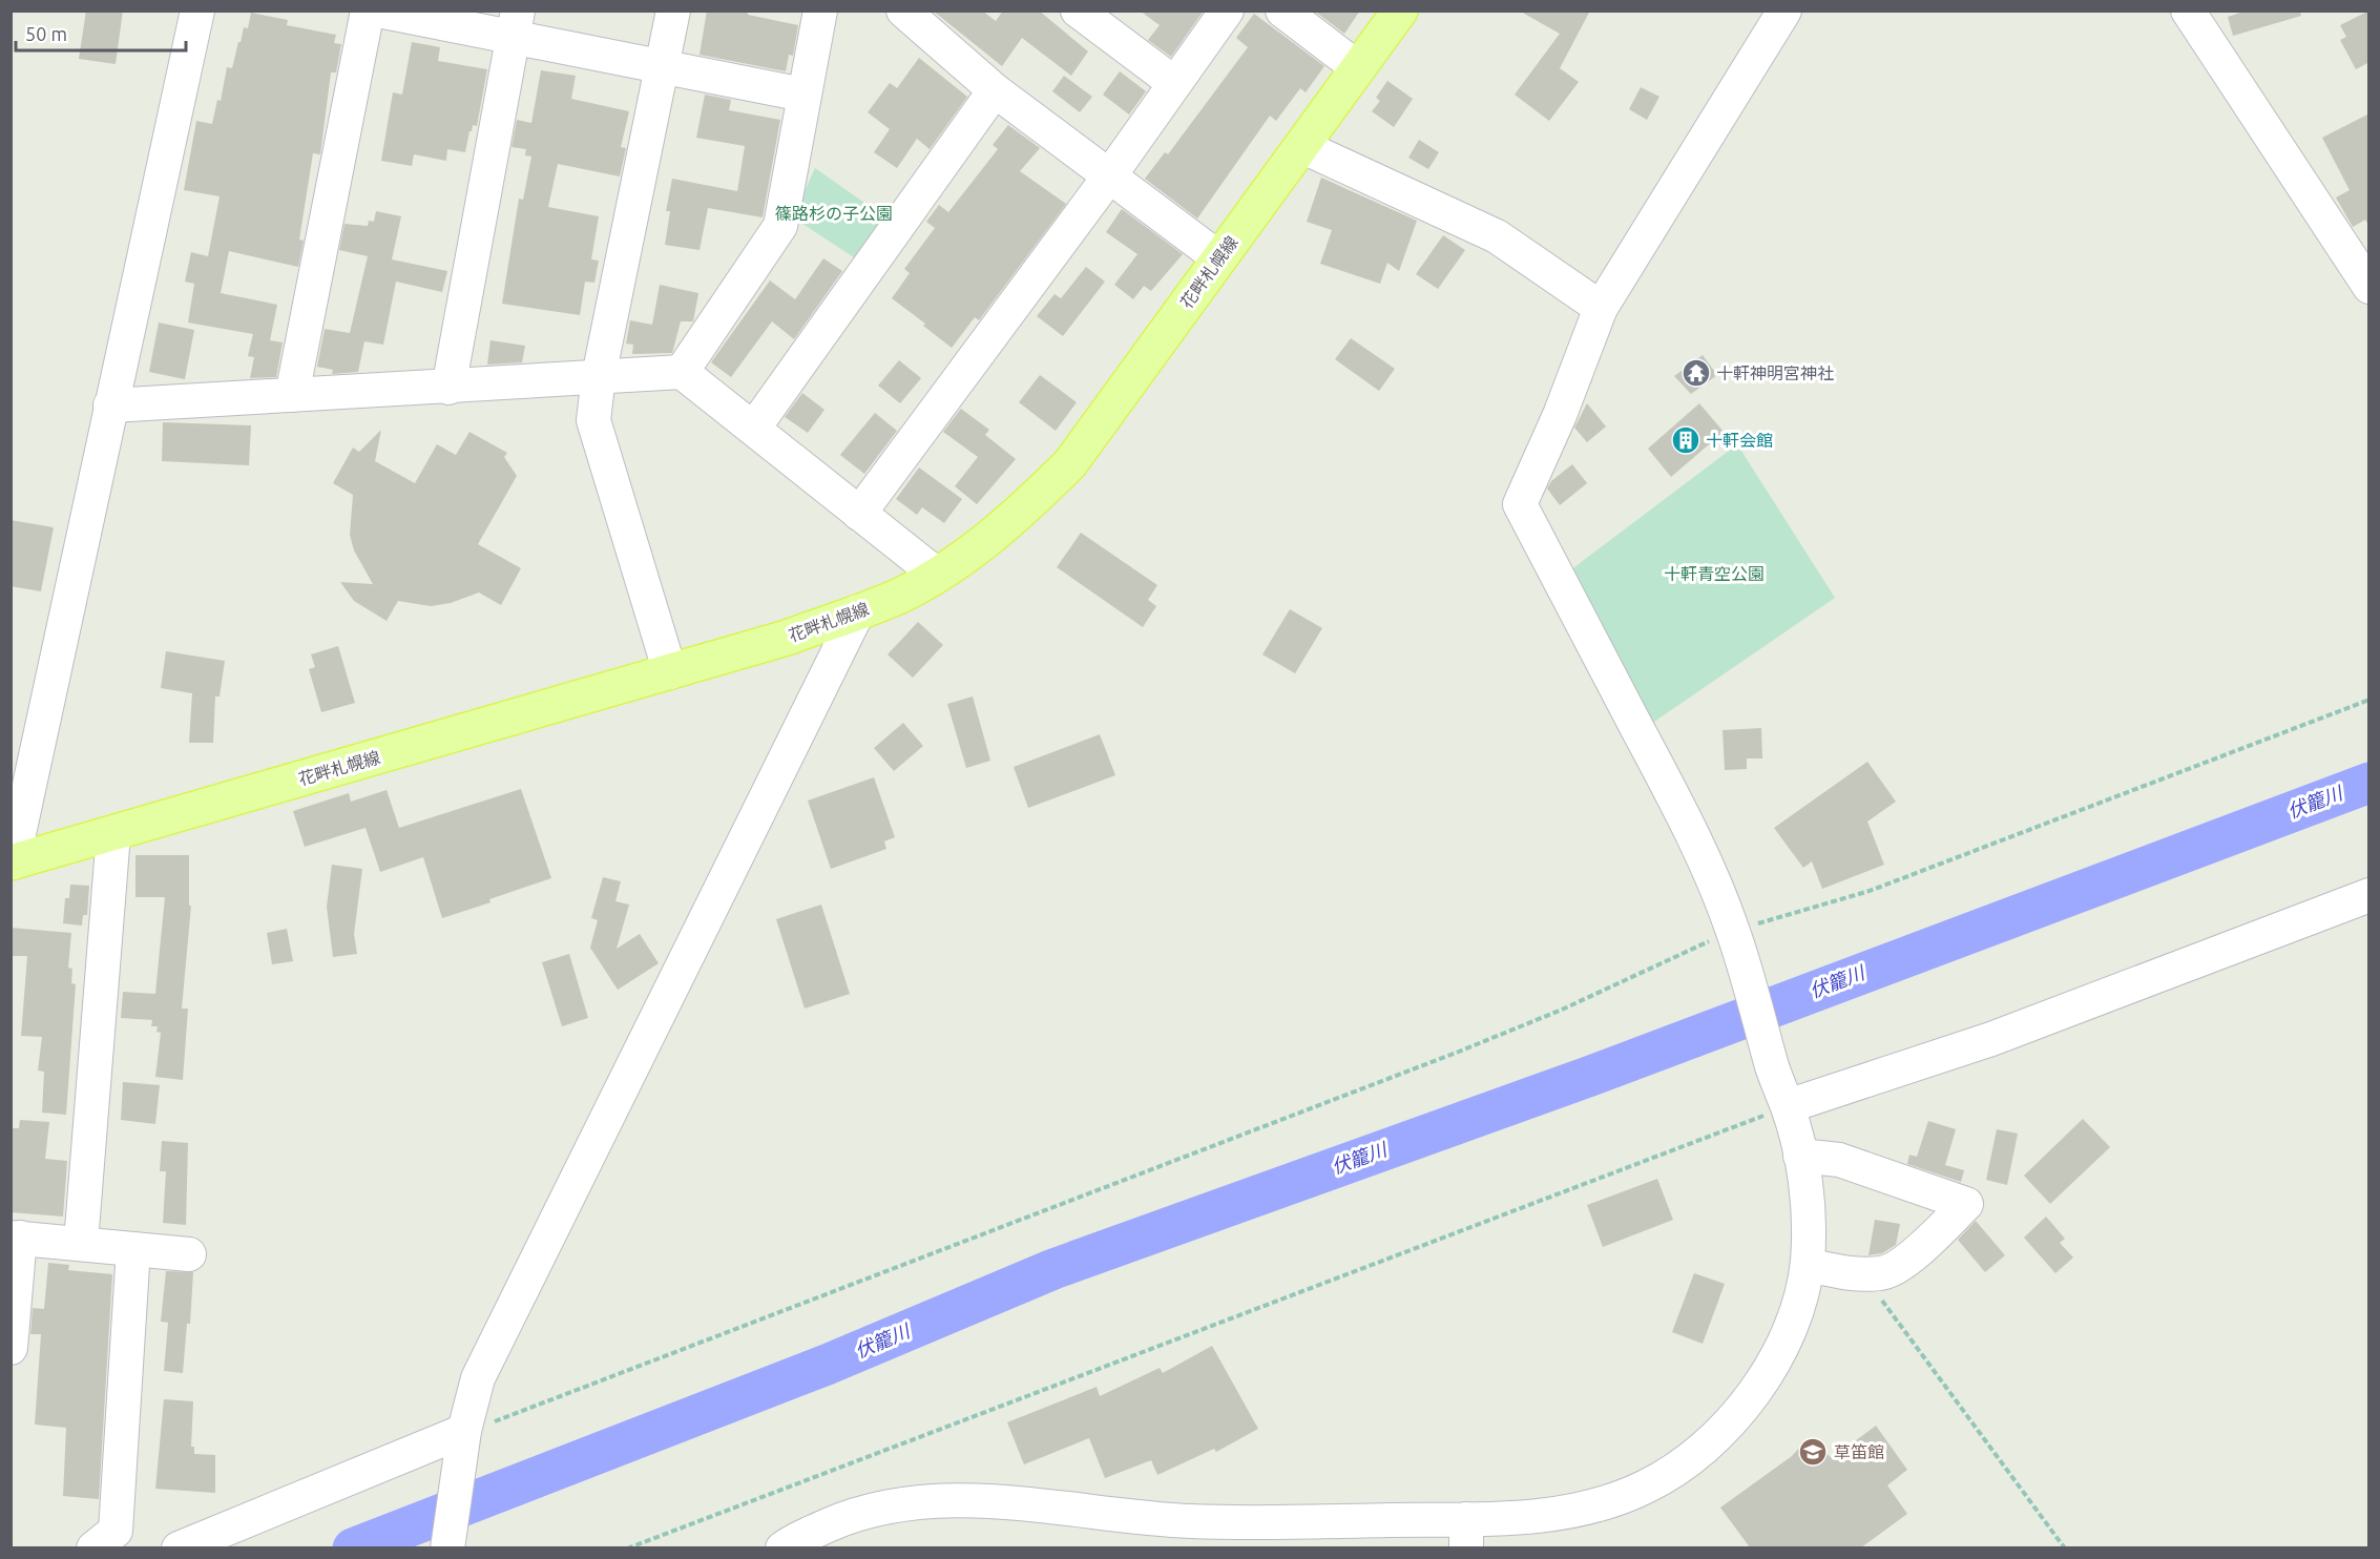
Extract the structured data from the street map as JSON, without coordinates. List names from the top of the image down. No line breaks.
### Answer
{"streets":{"main road":["花畔札幌線"]},"water":["伏籠川"],"parks":["篠路杉の子公園","十軒青空公園"],"places":{"temple":["十軒神明宮神社"],"building":["十軒会館"],"school or university":["草笛館"]},"scale_bar":"50 m"}
